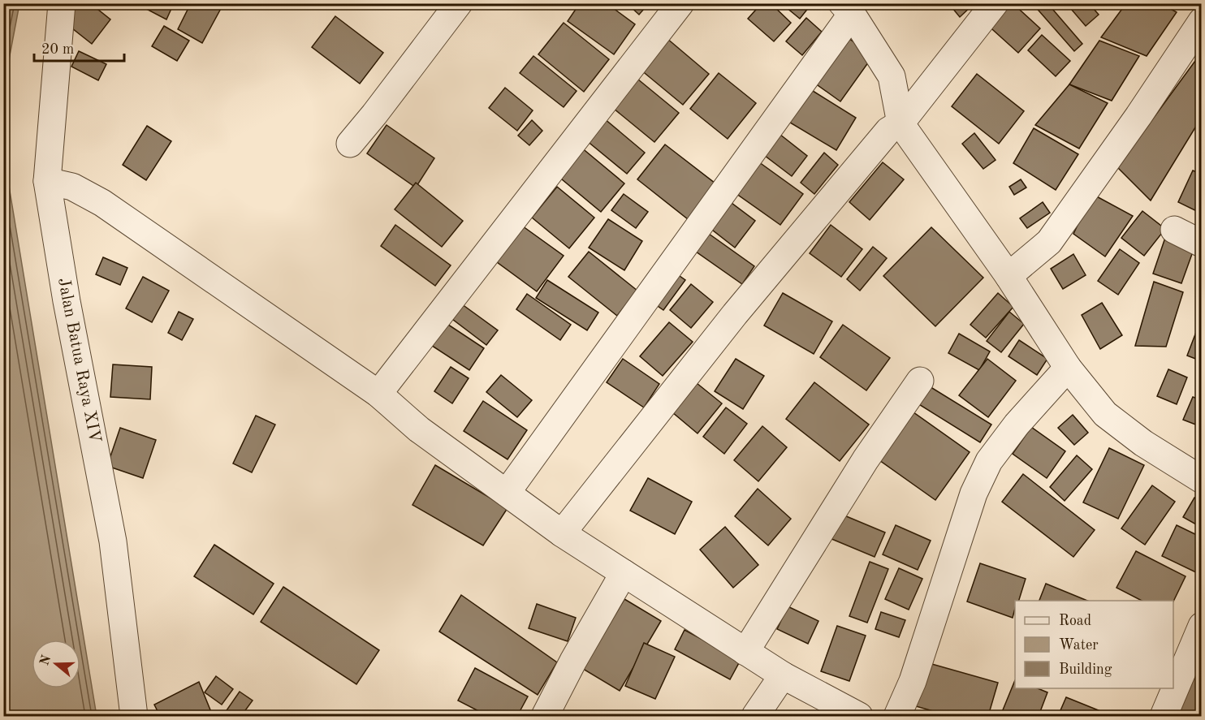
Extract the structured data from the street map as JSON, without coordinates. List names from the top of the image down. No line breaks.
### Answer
{"streets":{"street":["Jalan Batua Raya XIV"]},"legend":["Road","Water","Building"],"scale_bar":"20 m","north":"left"}
